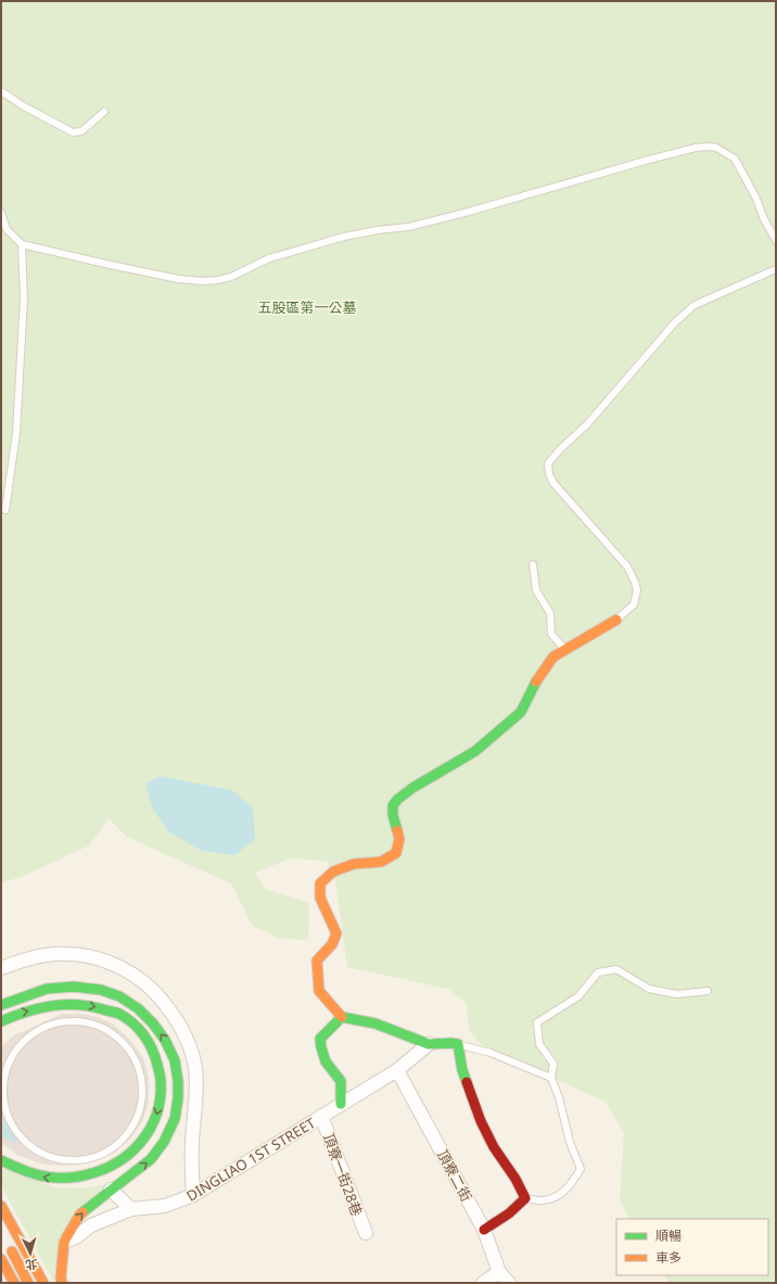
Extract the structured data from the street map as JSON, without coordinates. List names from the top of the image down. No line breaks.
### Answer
{"streets":{"street":["DINGLIAO 1ST STREET","頂寮一街28巷","頂寮二街"]},"crossings":[["DINGLIAO 1ST STREET","頂寮一街28巷"],["DINGLIAO 1ST STREET","頂寮二街"]],"parks":["五股區第一公墓"],"legend":["順暢","車多"],"north":"bottom"}
